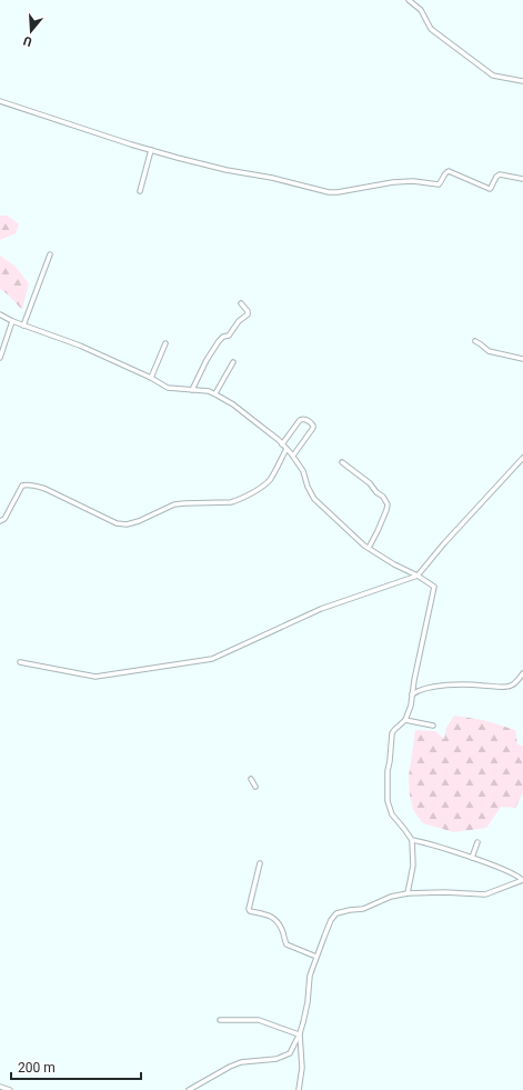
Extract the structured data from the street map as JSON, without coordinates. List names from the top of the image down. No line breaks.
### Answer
{"scale_bar":"200 m","north":"bottom"}
